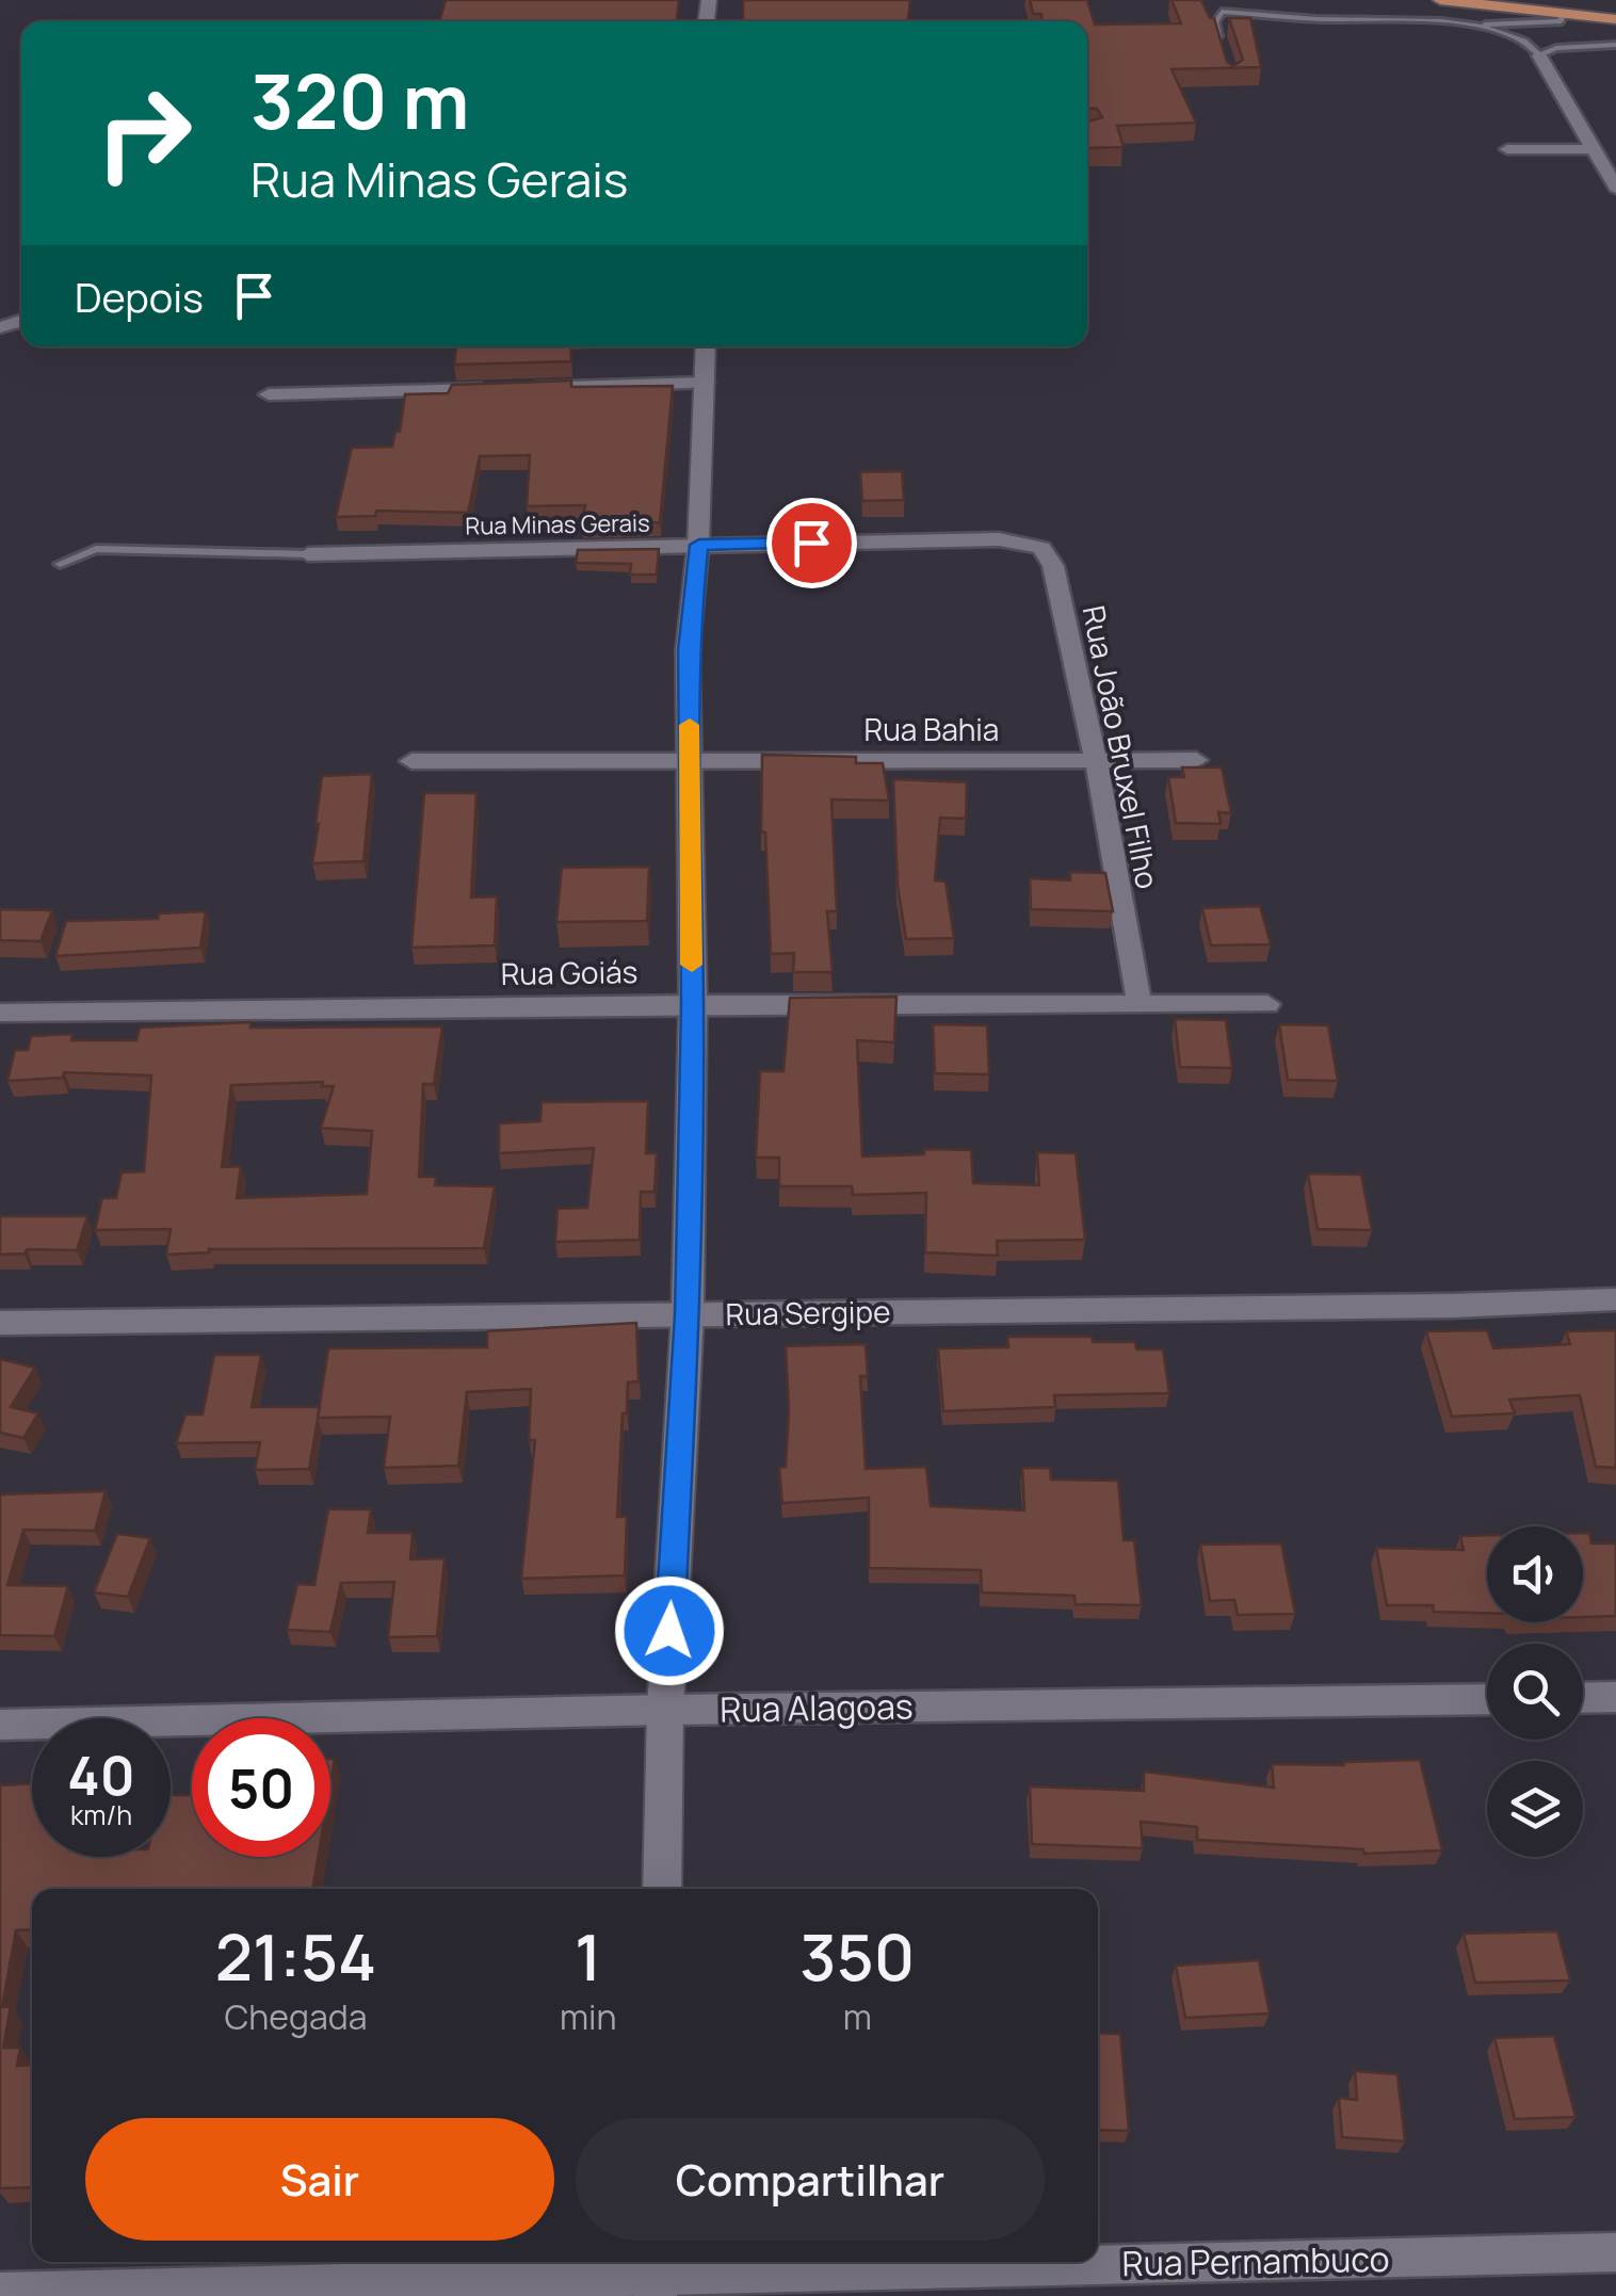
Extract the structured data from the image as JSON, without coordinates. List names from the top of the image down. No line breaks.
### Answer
{"streets":{"street":["Rua Minas Gerais","Rua Bahia","Rua João Bruxel Filho","Rua Goiás","Rua Sergipe","Rua Alagoas","Rua Pernambuco"]},"crossings":[["Rua Minas Gerais","Rua João Bruxel Filho"],["Rua Bahia","Rua João Bruxel Filho"],["Rua João Bruxel Filho","Rua Goiás"]],"page":{"turn":["320 m","Rua Minas Gerais"],"then":"Depois","speed":"40 km/h","limit":"50","eta":["21:54","Chegada","1","min","350","m"],"buttons":["Sair","Compartilhar"]}}
